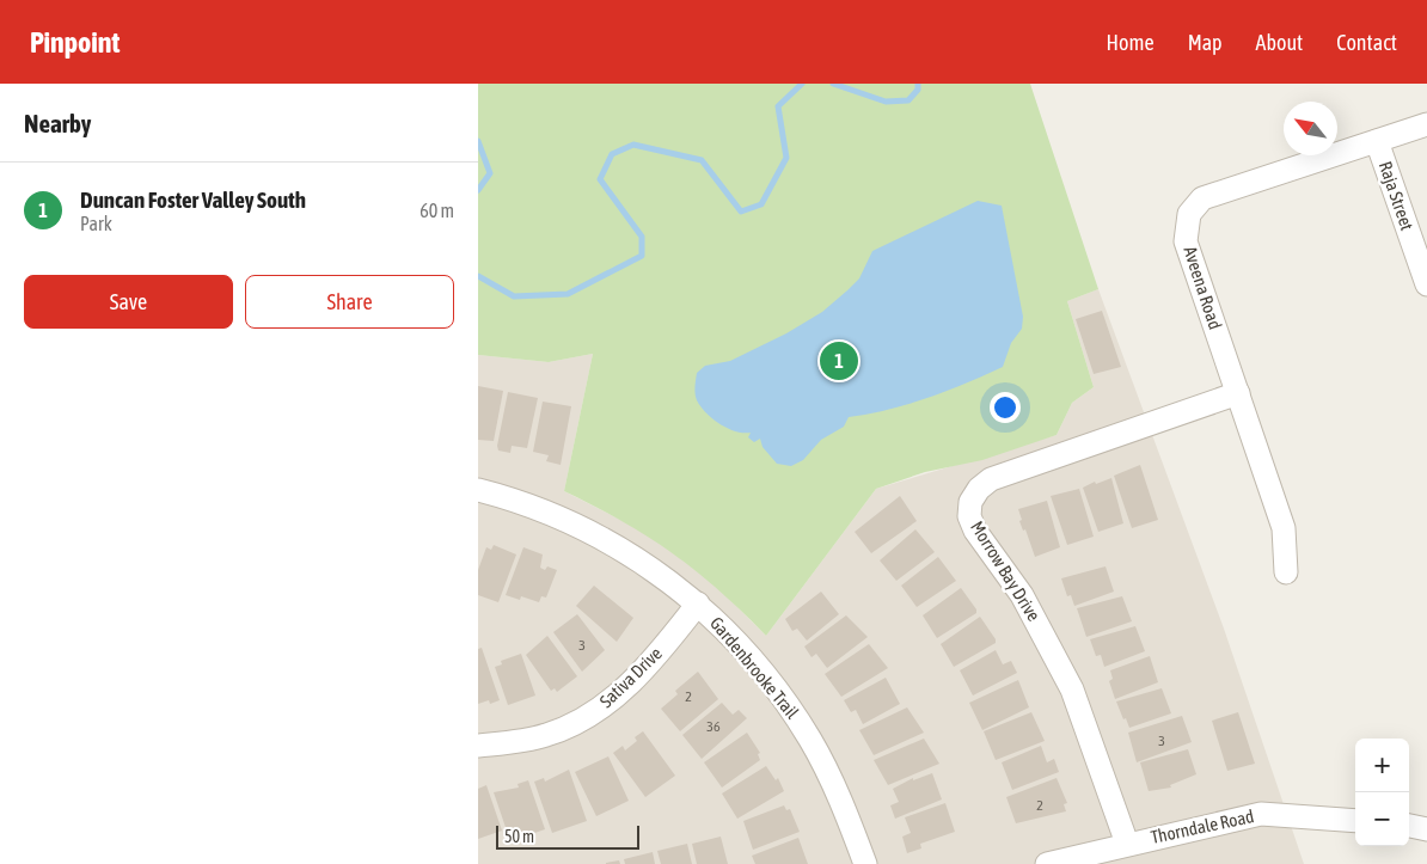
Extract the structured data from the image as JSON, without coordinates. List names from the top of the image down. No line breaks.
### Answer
{"streets":{"street":["Raja Street","Aveena Road","Morrow Bay Drive","Gardenbrooke Trail","Sativa Drive","Thorndale Road"]},"crossings":[["Raja Street","Aveena Road"],["Aveena Road","Morrow Bay Drive"],["Morrow Bay Drive","Thorndale Road"],["Gardenbrooke Trail","Sativa Drive"]],"house_numbers":["3","2","36","3","2"],"scale_bar":"50 m","north":"top left","page":{"header":"Pinpoint","nav":["Home","Map","About","Contact"],"heading":"Nearby","list":[{"mark":"1","name":"Duncan Foster Valley South","note":"Park","value":"60 m"}],"buttons":["Save","Share"],"pins":"1","map_buttons":["+","−"],"scale":"50 m"}}
